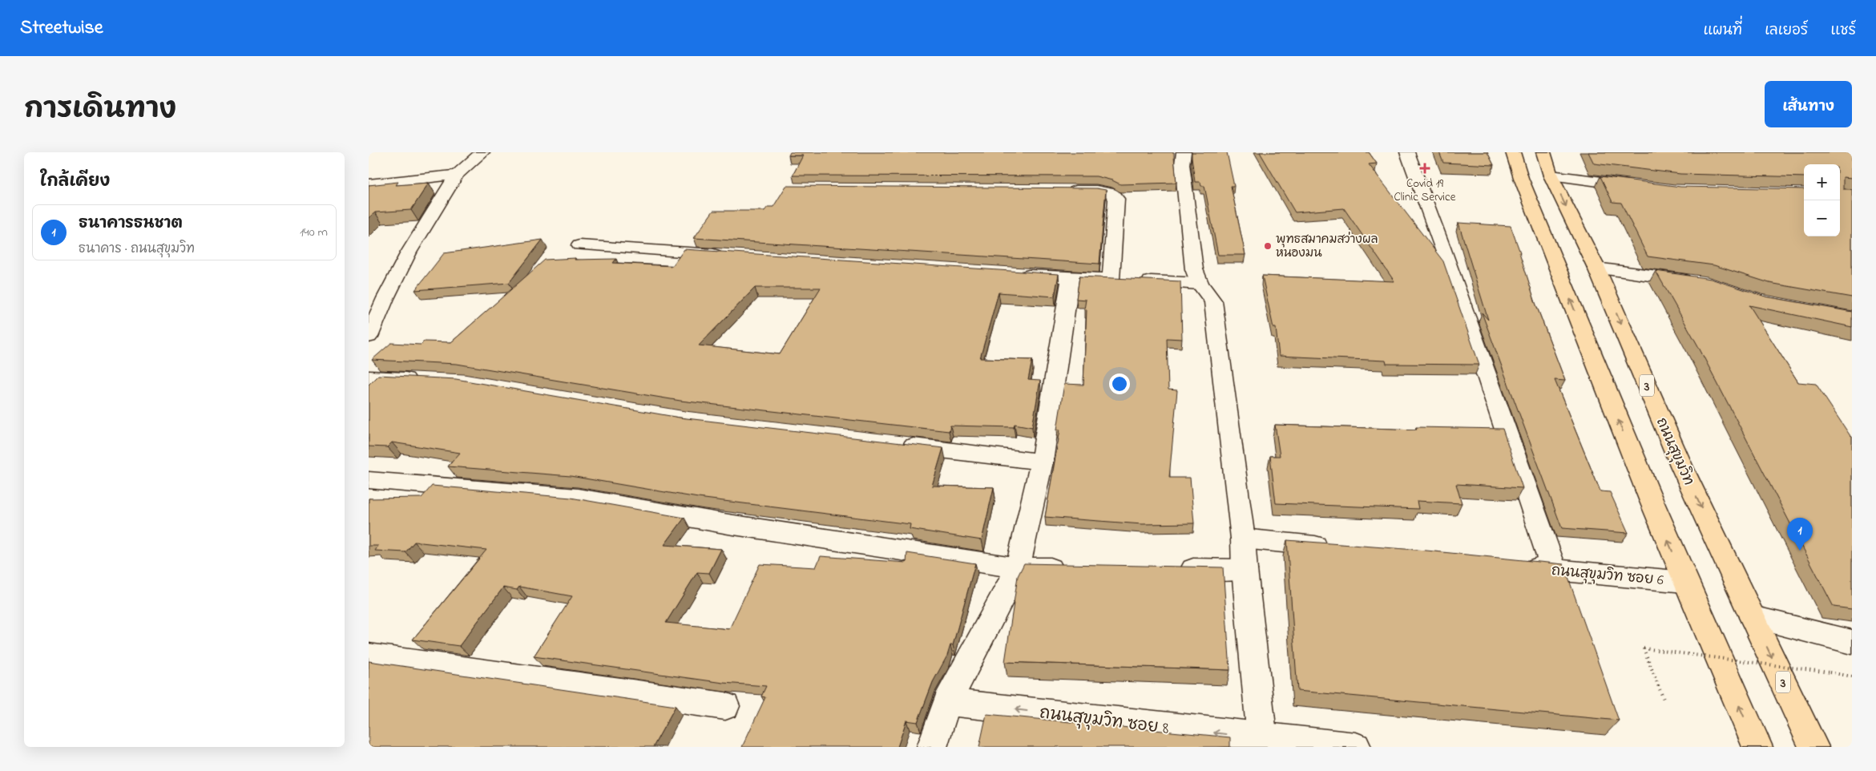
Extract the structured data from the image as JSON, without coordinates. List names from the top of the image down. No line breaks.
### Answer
{"streets":{"main road":["3","ถนนสุขุมวิท"],"street":["ถนนสุขุมวิท ซอย 6","ถนนสุขุมวิท ซอย 8"]},"places":{"health":["Covid 19 Clinic Service"],"other":["พุทธสมาคมสว่างผล หนองมน"]},"page":{"header":"Streetwise","nav":["แผนที่","เลเยอร์","แชร์"],"title":"การเดินทาง","buttons":"เส้นทาง","heading":"ใกล้เคียง","map_buttons":["+","−"],"list":[{"mark":"1","name":"ธนาคารธนชาต","note":"ธนาคาร · ถนนสุขุมวิท","value":"140 m"}],"pins":"1"}}
